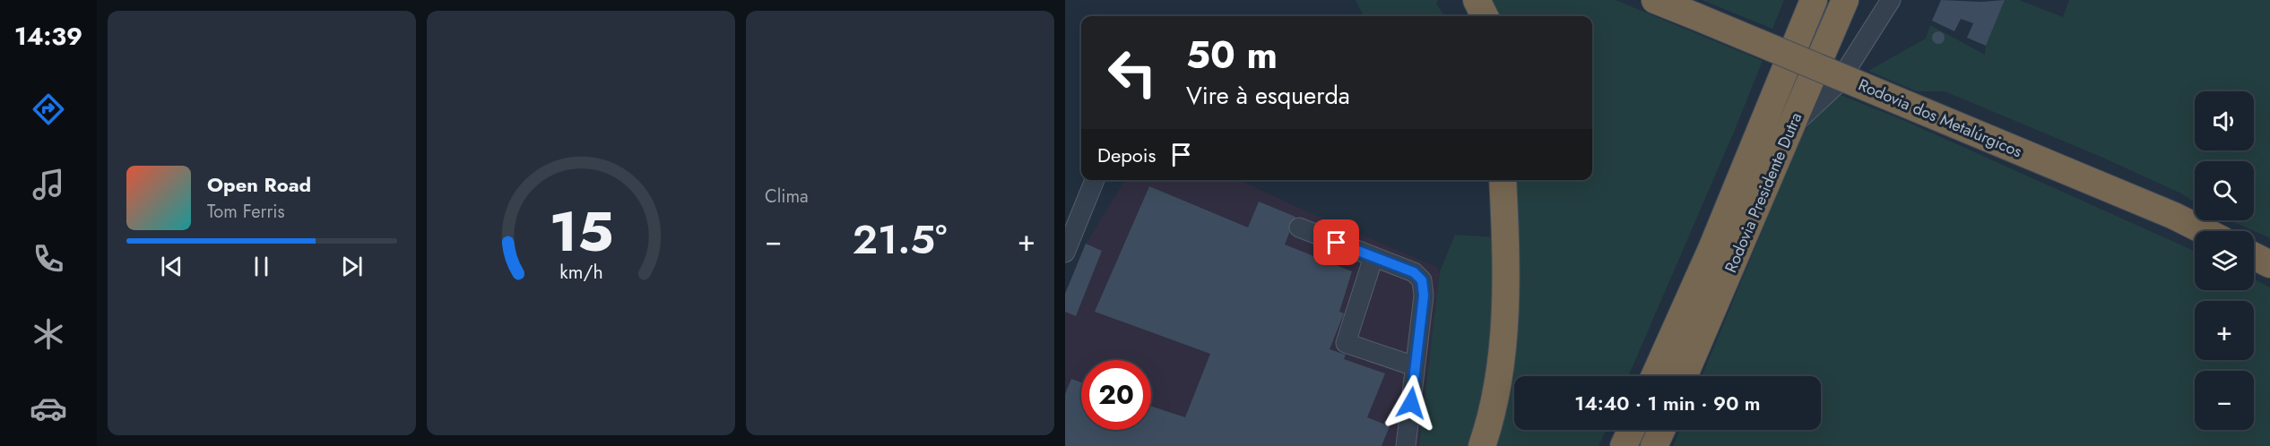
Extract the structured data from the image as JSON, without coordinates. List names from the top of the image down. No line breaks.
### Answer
{"streets":{"highway":["Rodovia dos Metalúrgicos","Rodovia Presidente Dutra"]},"page":{"tabs":"14:39","tile":"Clima","turn":["50 m","Vire à esquerda"],"map_buttons":["+","−"],"then":"Depois","song":["Open Road","Tom Ferris"],"heat":["−","21.5°","+"],"limit":"20","trip":"14:40 · 1 min · 90 m","gauge":["15","km/h"]}}
